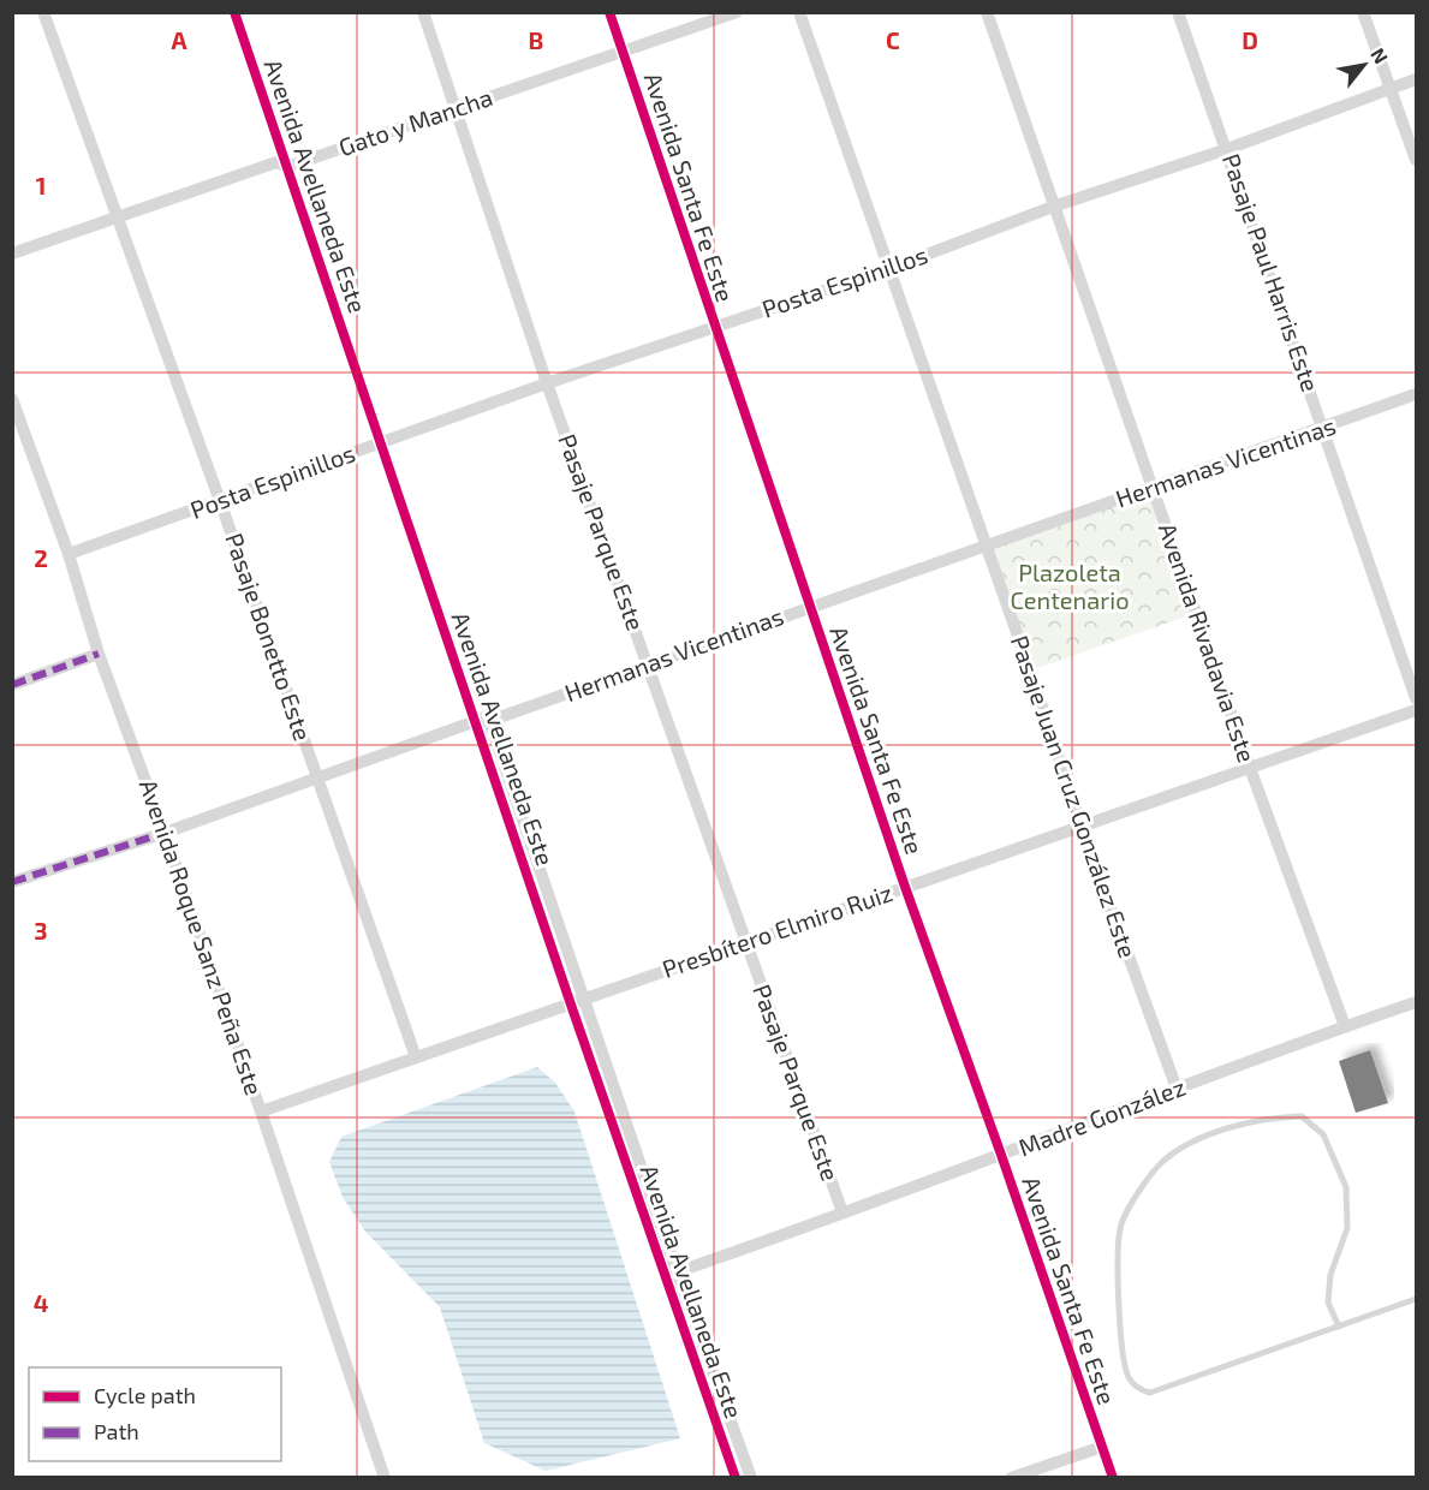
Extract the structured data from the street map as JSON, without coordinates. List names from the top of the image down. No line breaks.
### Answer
{"streets":{"street":["Gato y Mancha","Avenida Avellaneda Este","Avenida Santa Fe Este","Pasaje Paul Harris Este","Posta Espinillos","Hermanas Vicentinas","Pasaje Parque Este","Pasaje Bonetto Este","Avenida Rivadavia Este","Pasaje Juan Cruz González Este","Presbítero Elmiro Ruiz","Avenida Roque Sanz Peña Este","Madre González"]},"crossings":[["Gato y Mancha","Avenida Avellaneda Este"],["Gato y Mancha","Avenida Santa Fe Este"],["Gato y Mancha","Pasaje Parque Este"],["Gato y Mancha","Pasaje Bonetto Este"],["Avenida Avellaneda Este","Posta Espinillos"],["Avenida Avellaneda Este","Hermanas Vicentinas"],["Avenida Avellaneda Este","Presbítero Elmiro Ruiz"],["Avenida Avellaneda Este","Madre González"],["Avenida Santa Fe Este","Posta Espinillos"],["Avenida Santa Fe Este","Hermanas Vicentinas"],["Avenida Santa Fe Este","Presbítero Elmiro Ruiz"],["Avenida Santa Fe Este","Madre González"],["Pasaje Paul Harris Este","Posta Espinillos"],["Pasaje Paul Harris Este","Hermanas Vicentinas"],["Posta Espinillos","Pasaje Parque Este"],["Posta Espinillos","Pasaje Bonetto Este"],["Posta Espinillos","Avenida Rivadavia Este"],["Posta Espinillos","Pasaje Juan Cruz González Este"],["Posta Espinillos","Avenida Roque Sanz Peña Este"],["Hermanas Vicentinas","Pasaje Parque Este"],["Hermanas Vicentinas","Pasaje Bonetto Este"],["Hermanas Vicentinas","Avenida Rivadavia Este"],["Hermanas Vicentinas","Pasaje Juan Cruz González Este"],["Hermanas Vicentinas","Avenida Roque Sanz Peña Este"],["Pasaje Parque Este","Presbítero Elmiro Ruiz"],["Pasaje Parque Este","Madre González"],["Pasaje Bonetto Este","Presbítero Elmiro Ruiz"],["Avenida Rivadavia Este","Presbítero Elmiro Ruiz"],["Avenida Rivadavia Este","Madre González"],["Pasaje Juan Cruz González Este","Presbítero Elmiro Ruiz"],["Pasaje Juan Cruz González Este","Madre González"],["Presbítero Elmiro Ruiz","Avenida Roque Sanz Peña Este"]],"parks":["Plazoleta Centenario"],"legend":["Cycle path","Path"],"north":"top right","grid":{"columns":["A","B","C","D"],"rows":["1","2","3","4"]}}
